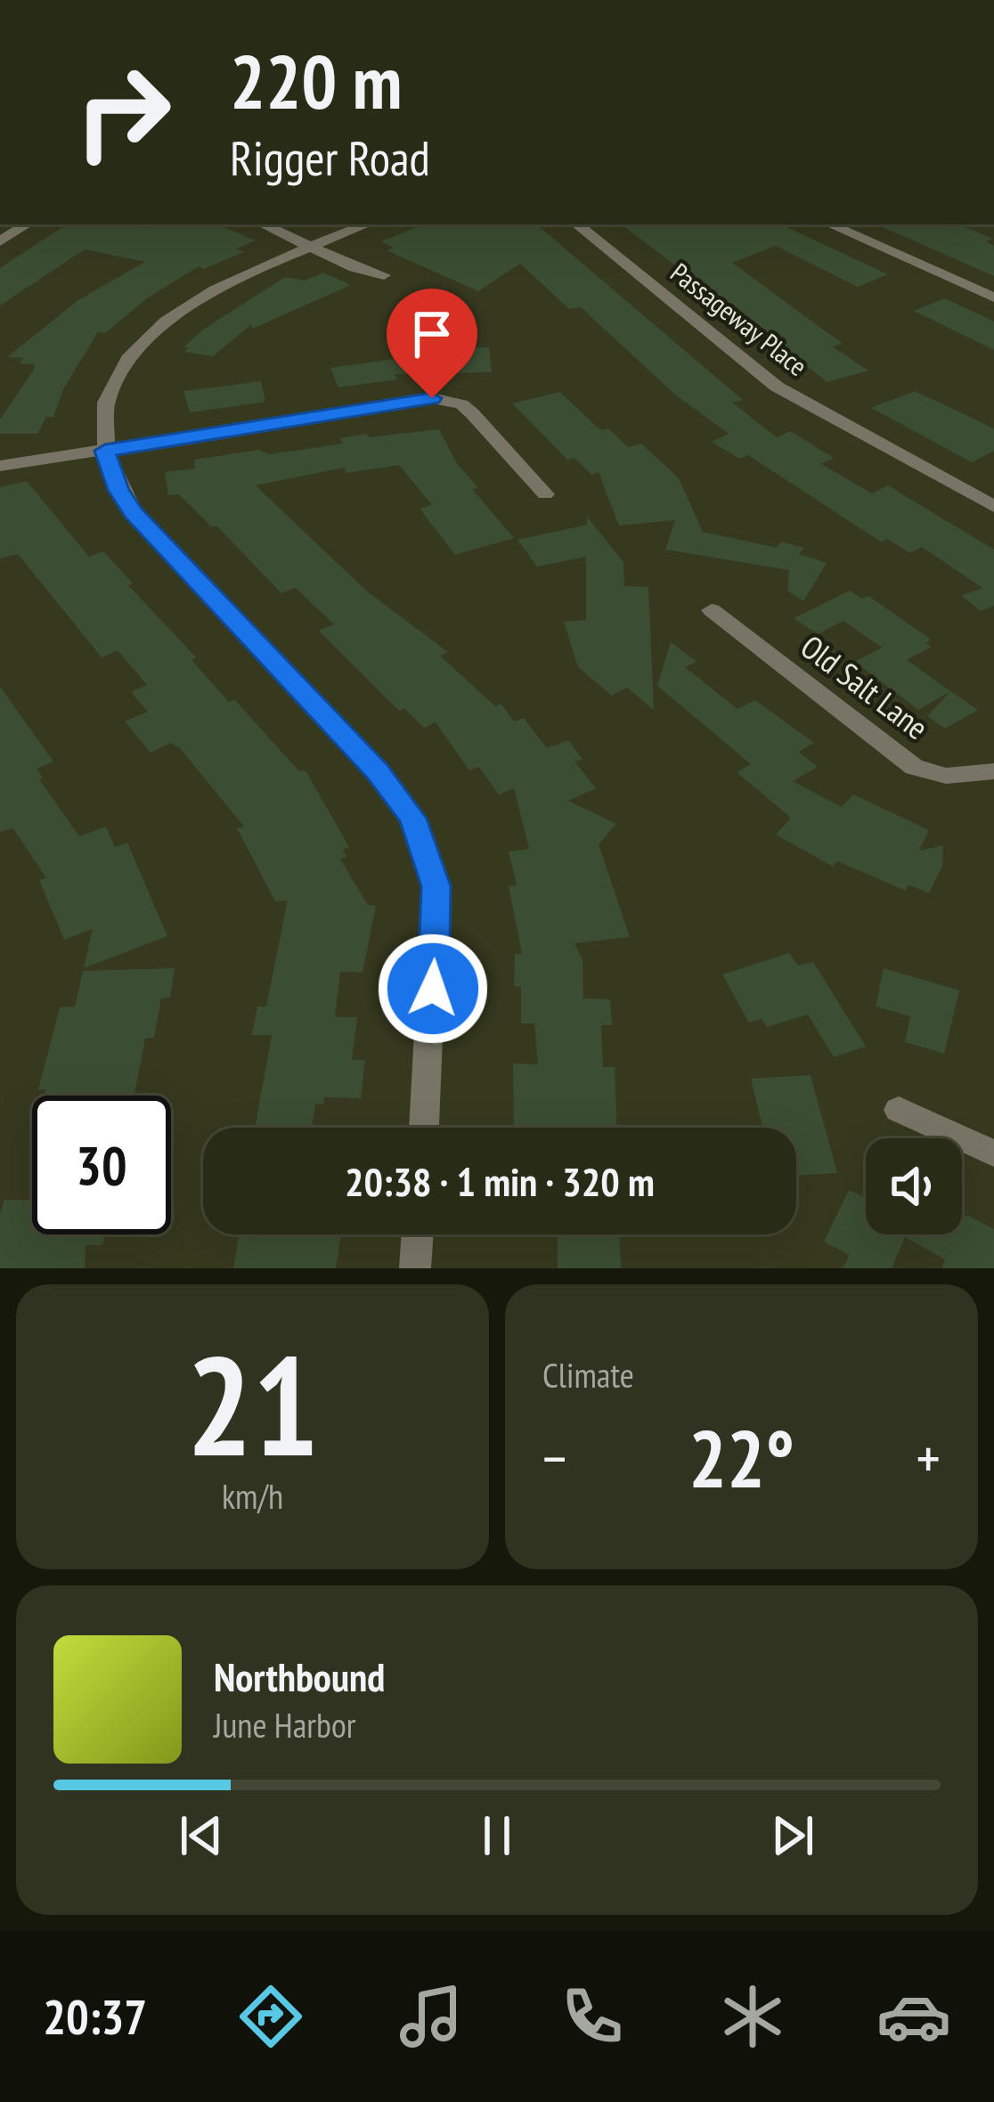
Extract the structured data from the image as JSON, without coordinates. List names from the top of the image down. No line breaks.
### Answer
{"streets":{"street":["Passageway Place","Old Salt Lane"]},"page":{"turn":["220 m","Rigger Road"],"limit":"30","trip":"20:38 · 1 min · 320 m","tile":[["21","km/h"],"Climate"],"heat":["−","22°","+"],"song":["Northbound","June Harbor"],"tabs":"20:37"}}
